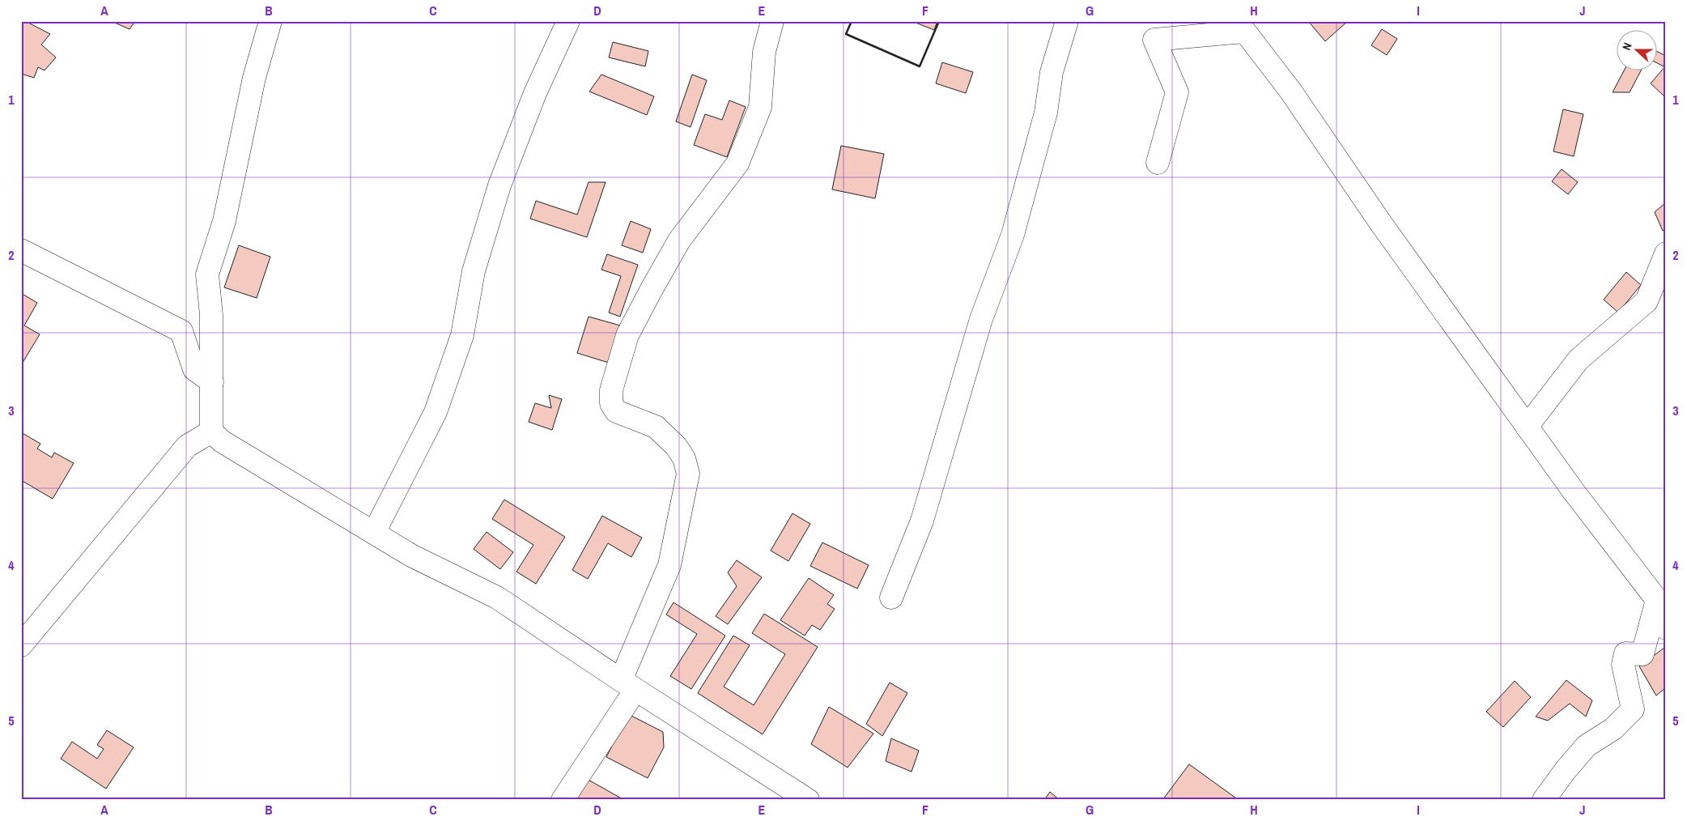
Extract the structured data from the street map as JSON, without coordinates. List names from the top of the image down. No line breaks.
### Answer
{"north":"left","grid":{"columns":["A","B","C","D","E","F","G","H","I","J"],"rows":["1","2","3","4","5"]}}
